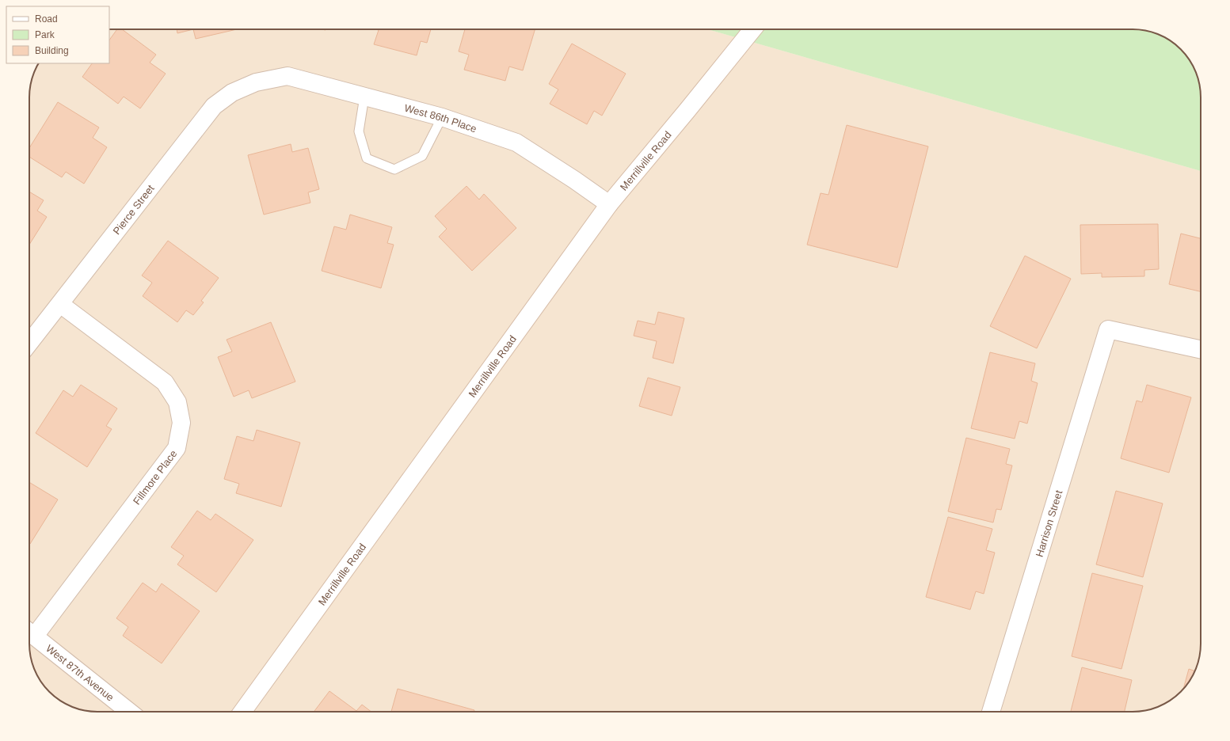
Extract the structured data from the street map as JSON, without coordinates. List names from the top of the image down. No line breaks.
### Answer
{"streets":{"street":["West 86th Place","Merrillville Road","Pierce Street","Fillmore Place","Harrison Street","West 87th Avenue"]},"crossings":[["West 86th Place","Merrillville Road"],["West 86th Place","Pierce Street"],["Pierce Street","Fillmore Place"],["Fillmore Place","West 87th Avenue"]],"legend":["Road","Park","Building"]}
